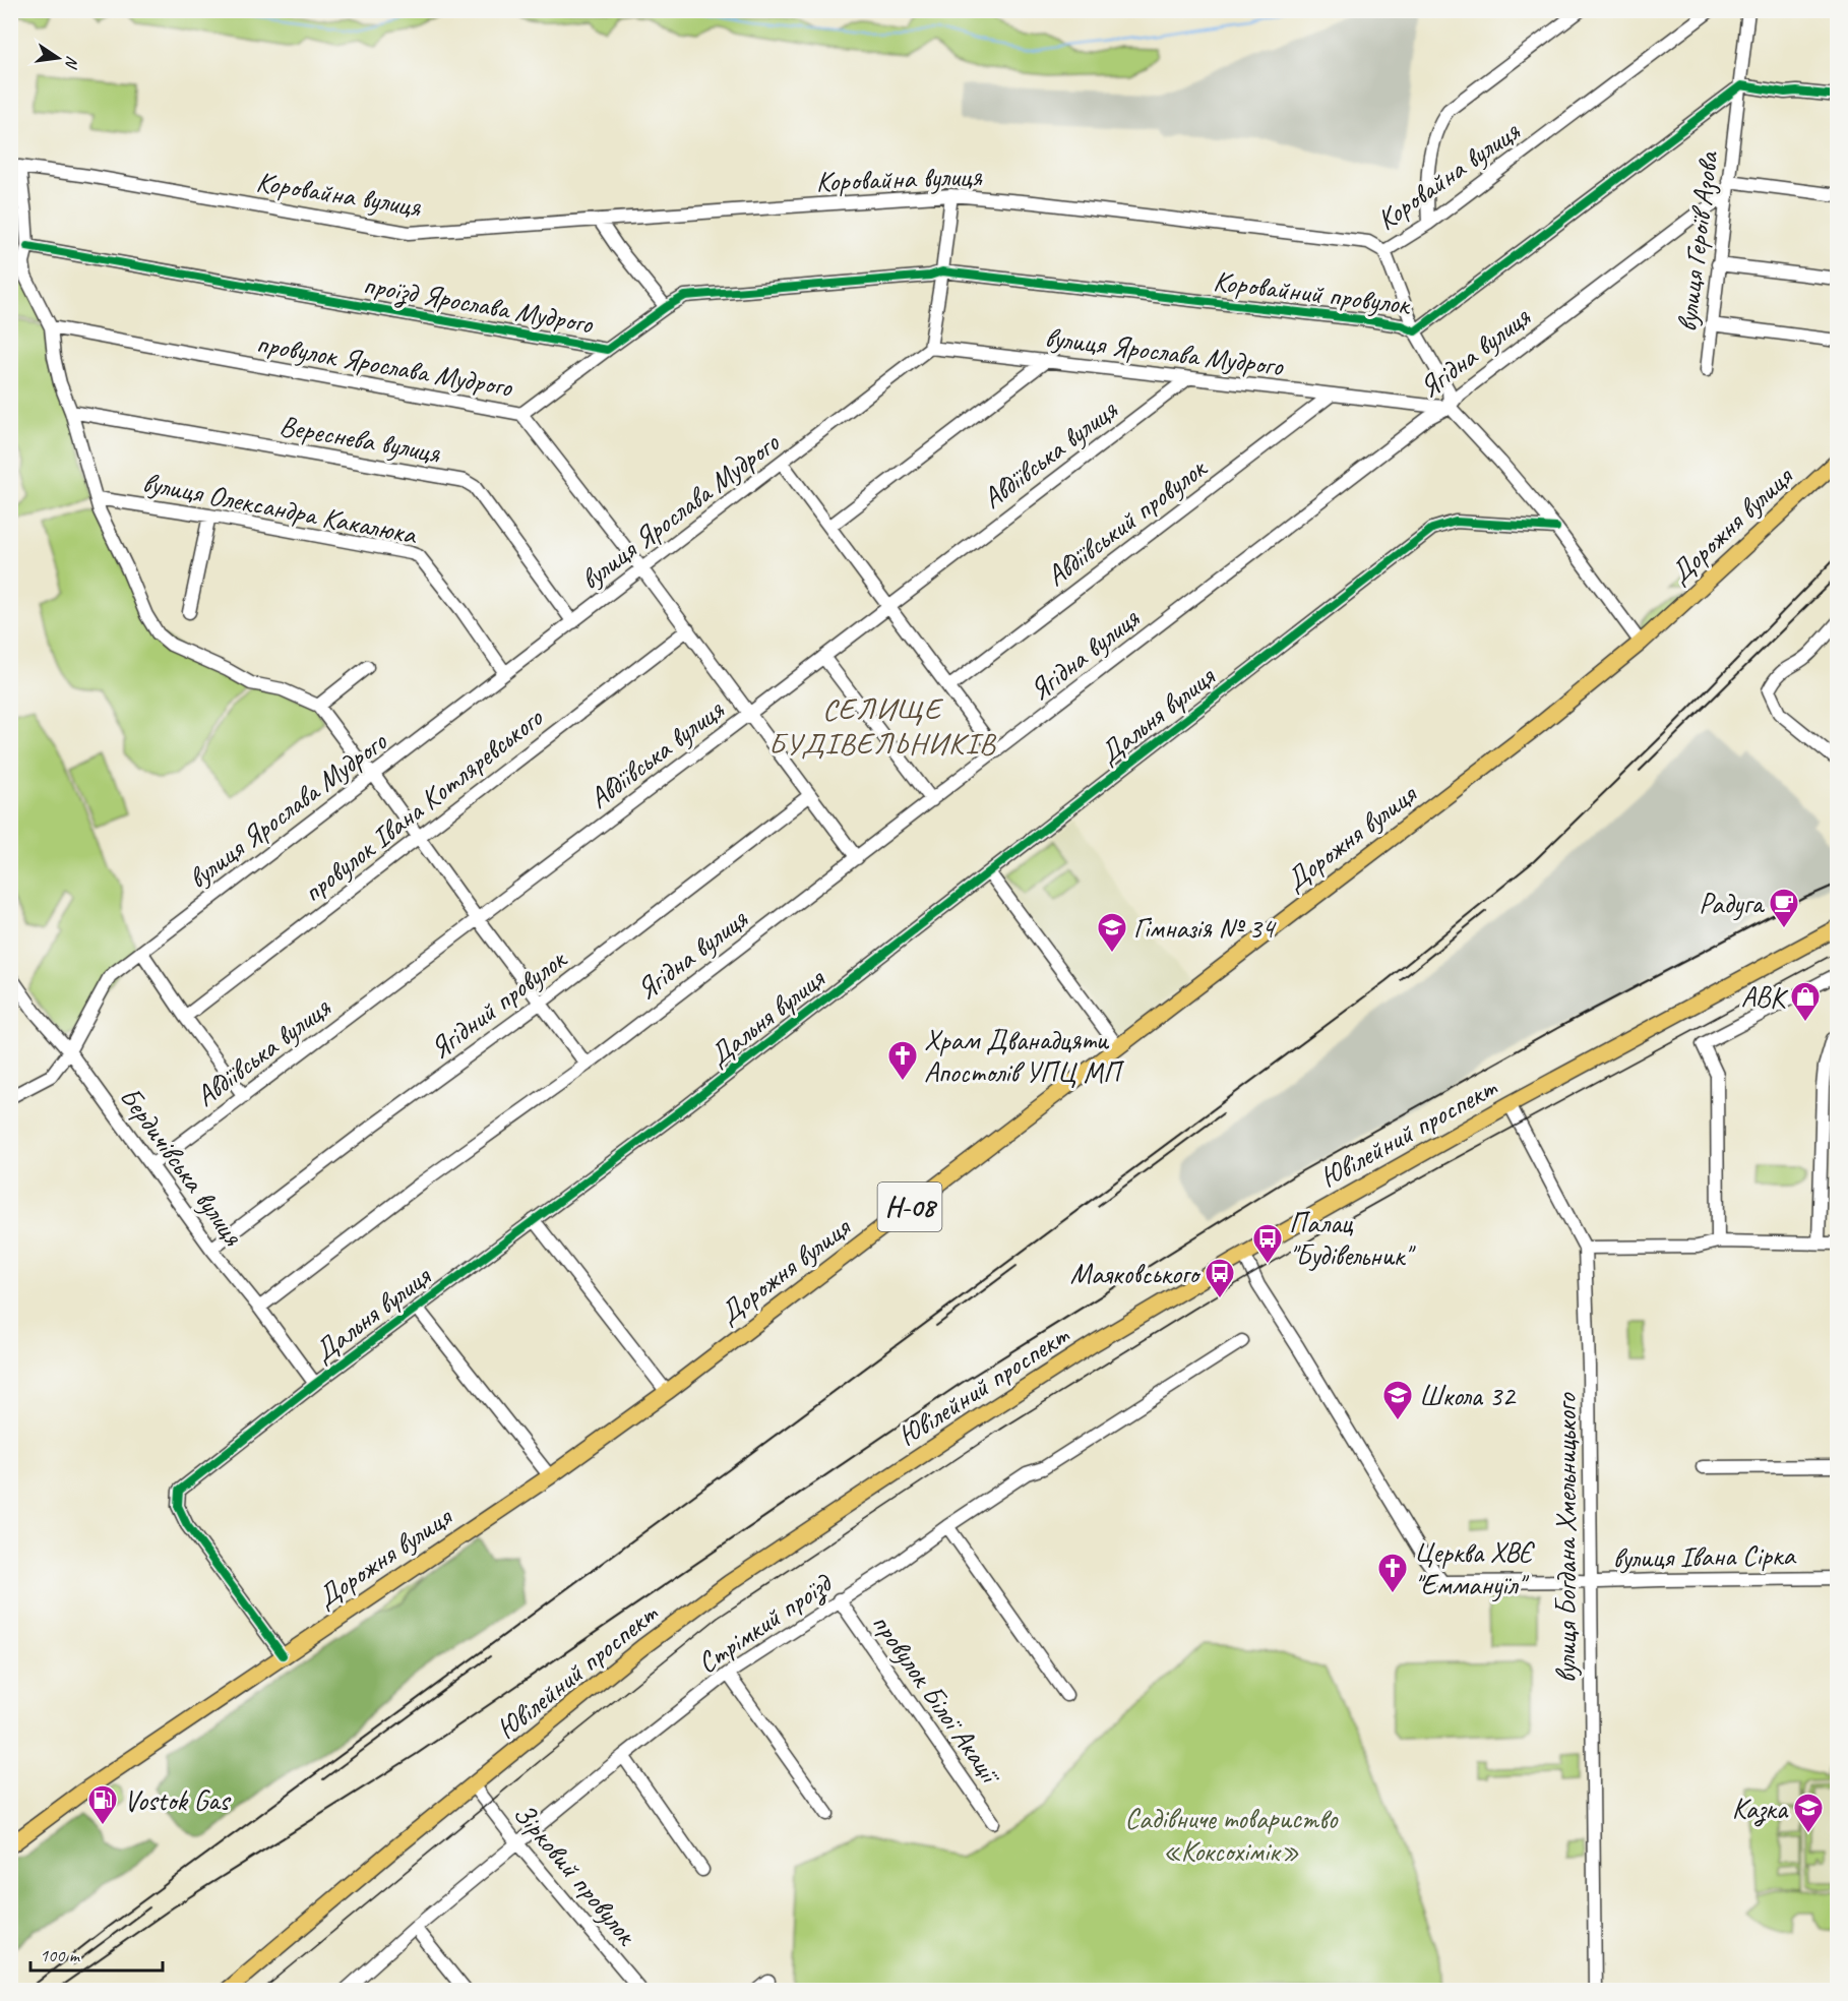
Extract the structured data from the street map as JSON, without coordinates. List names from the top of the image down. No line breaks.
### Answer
{"streets":{"main road":["Дорожня вулиця","Ювілейний проспект","Н-08"],"street":["Коровайна вулиця","вулиця Героїв Азова","Коровайний провулок","проїзд Ярослава Мудрого","вулиця Ярослава Мудрого","Ягідна вулиця","провулок Ярослава Мудрого","Вереснева вулиця","Авдіївська вулиця","вулиця Олександра Какалюка","Авдіївський провулок","Дальня вулиця","провулок Івана Котляревського","Ягідний провулок","Бердичівська вулиця","вулиця Богдана Хмельницького","вулиця Івана Сірка","Стрімкий проїзд","провулок Білої Акації","Зірковий провулок"]},"crossings":[["вулиця Героїв Азова","Коровайний провулок"],["вулиця Героїв Азова","Ягідна вулиця"],["Коровайний провулок","проїзд Ярослава Мудрого"],["вулиця Ярослава Мудрого","Ягідна вулиця"],["вулиця Ярослава Мудрого","провулок Ярослава Мудрого"],["вулиця Ярослава Мудрого","Вереснева вулиця"],["вулиця Ярослава Мудрого","Авдіївська вулиця"],["вулиця Ярослава Мудрого","вулиця Олександра Какалюка"],["вулиця Ярослава Мудрого","Авдіївський провулок"],["вулиця Ярослава Мудрого","Бердичівська вулиця"],["Ягідна вулиця","провулок Ярослава Мудрого"],["Ягідна вулиця","Бердичівська вулиця"],["провулок Ярослава Мудрого","Авдіївська вулиця"],["провулок Ярослава Мудрого","провулок Івана Котляревського"],["провулок Ярослава Мудрого","Ягідний провулок"],["Авдіївська вулиця","Бердичівська вулиця"],["Дорожня вулиця","Дальня вулиця"],["Дальня вулиця","Бердичівська вулиця"],["Ягідний провулок","Бердичівська вулиця"],["Ювілейний проспект","вулиця Богдана Хмельницького"],["Ювілейний проспект","вулиця Івана Сірка"],["Ювілейний проспект","Зірковий провулок"],["вулиця Богдана Хмельницького","вулиця Івана Сірка"],["Стрімкий проїзд","провулок Білої Акації"],["Стрімкий проїзд","Зірковий провулок"]],"districts":["СЕЛИЩЕ БУДІВЕЛЬНИКІВ"],"parks":["Садівниче товариство «Коксохімік»"],"places":{"cafe":["Радуга"],"school or university":["Гімназія № 34","Школа 32","Казка"],"shop":["АВК"],"church":["Храм Дванадцяти Апостолів УПЦ МП","Церква ХВЄ \"Еммануїл\""],"bus stop":["Палац \"Будівельник\"","Маяковського"],"fuel station":["Vostok Gas"]},"scale_bar":"100 m","north":"right"}
